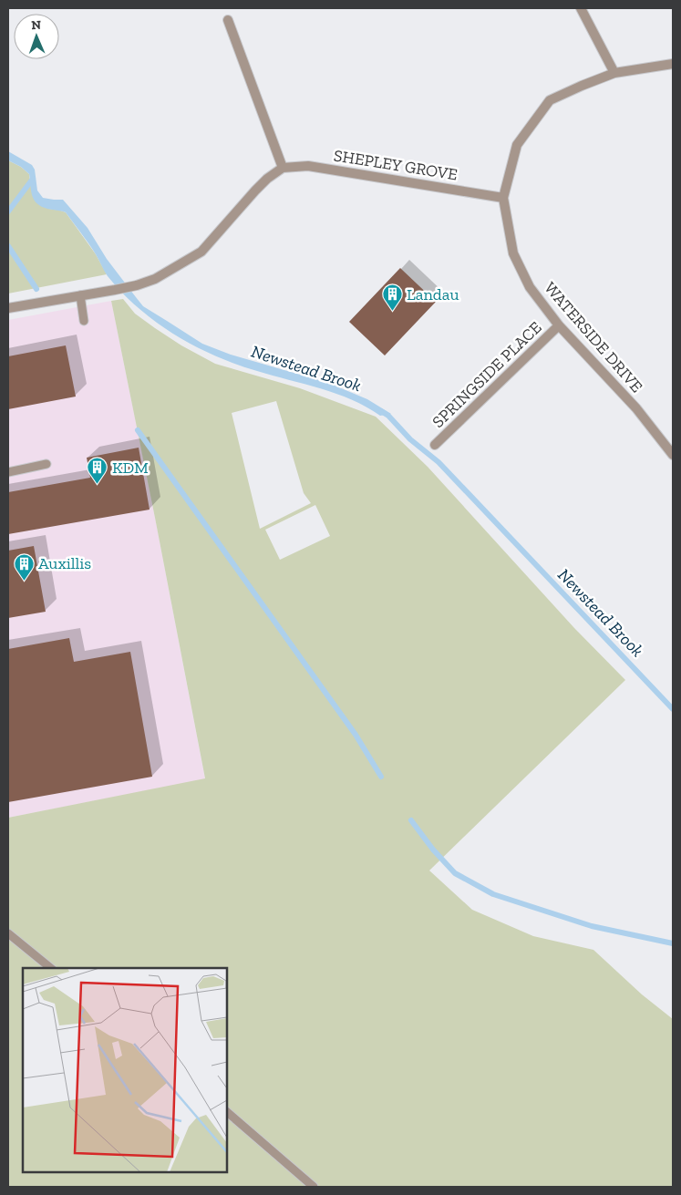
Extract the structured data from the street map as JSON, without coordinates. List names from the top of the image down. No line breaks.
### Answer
{"streets":{"street":["SHEPLEY GROVE","WATERSIDE DRIVE","SPRINGSIDE PLACE"]},"crossings":[["SHEPLEY GROVE","WATERSIDE DRIVE"],["WATERSIDE DRIVE","SPRINGSIDE PLACE"]],"water":["Newstead Brook"],"places":{"building":["Landau","KDM","Auxillis"]},"north":"top"}
